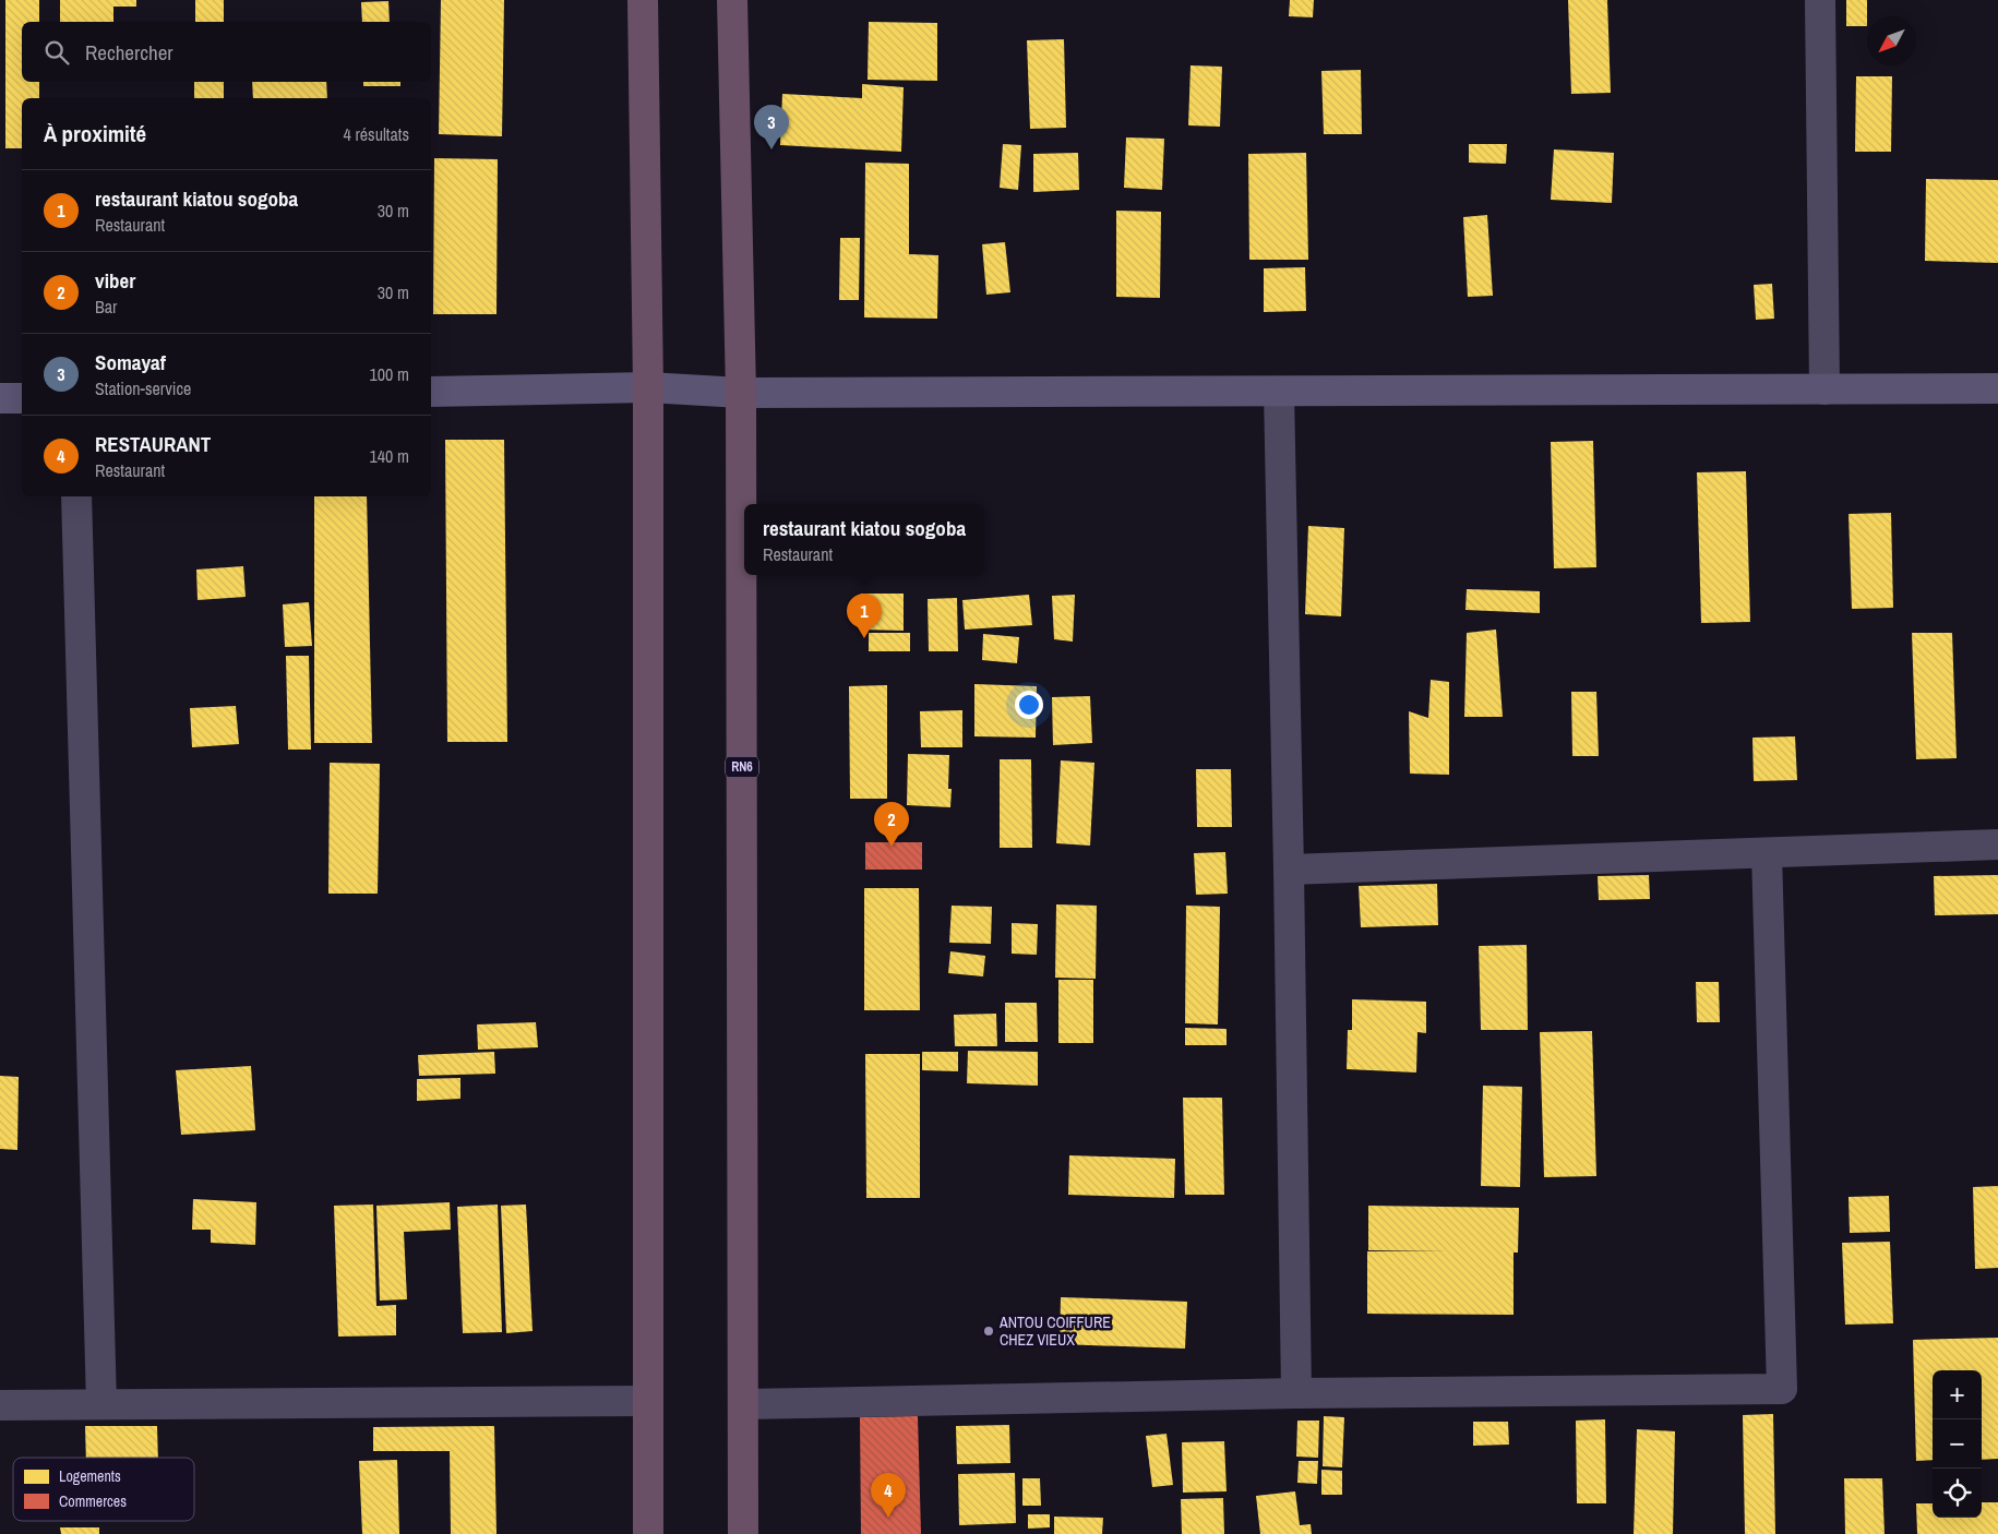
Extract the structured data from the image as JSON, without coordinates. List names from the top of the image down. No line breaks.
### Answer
{"streets":{"highway":["RN6"]},"places":["ANTOU COIFFURE CHEZ VIEUX"],"legend":["Logements","Commerces"],"north":"bottom left","page":{"search":"Rechercher","heading":["À proximité","4 résultats"],"pins":["3","1","2","4"],"list":[{"mark":"1","name":"restaurant kiatou sogoba","note":"Restaurant","value":"30 m"},{"mark":"2","name":"viber","note":"Bar","value":"30 m"},{"mark":"3","name":"Somayaf","note":"Station-service","value":"100 m"},{"mark":"4","name":"RESTAURANT","note":"Restaurant","value":"140 m"}],"popup":["restaurant kiatou sogoba","Restaurant"],"map_buttons":["+","−"]}}
